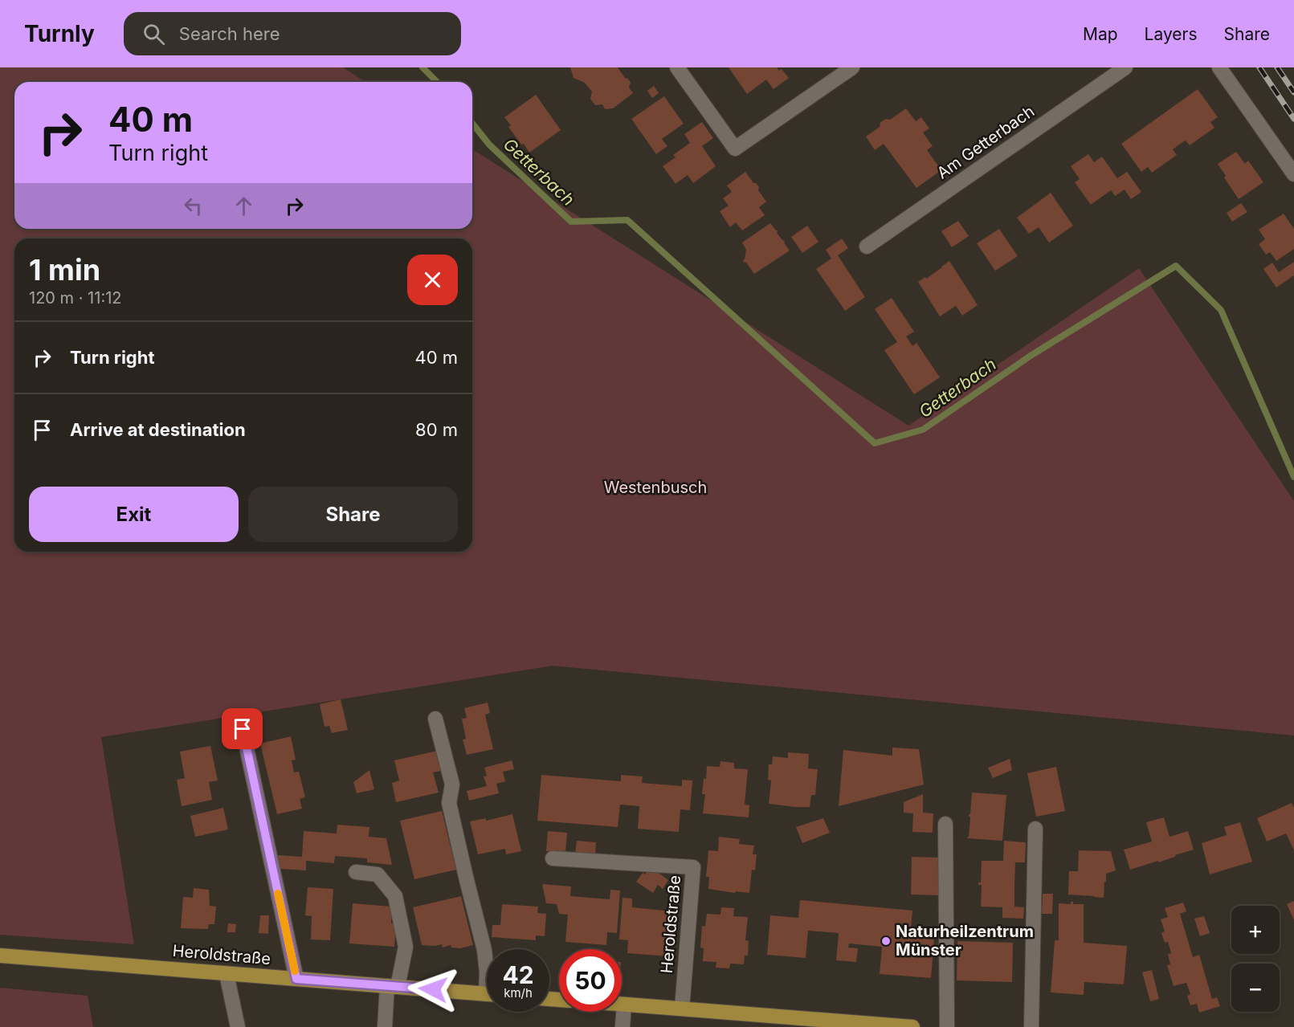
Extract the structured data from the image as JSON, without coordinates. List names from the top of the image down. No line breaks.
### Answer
{"streets":{"main road":["Heroldstraße"],"street":["Am Getterbach"]},"water":["Getterbach"],"parks":["Westenbusch"],"places":["Naturheilzentrum Münster"],"page":{"header":"Turnly","search":"Search here","nav":["Map","Layers","Share"],"turn":["40 m","Turn right"],"heading":["1 min","120 m · 11:12"],"list":[{"name":"Turn right","value":"40 m"},{"name":"Arrive at destination","value":"80 m"}],"buttons":["Exit","Share"],"map_buttons":["+","−"],"speed":"42 km/h","limit":"50"}}
